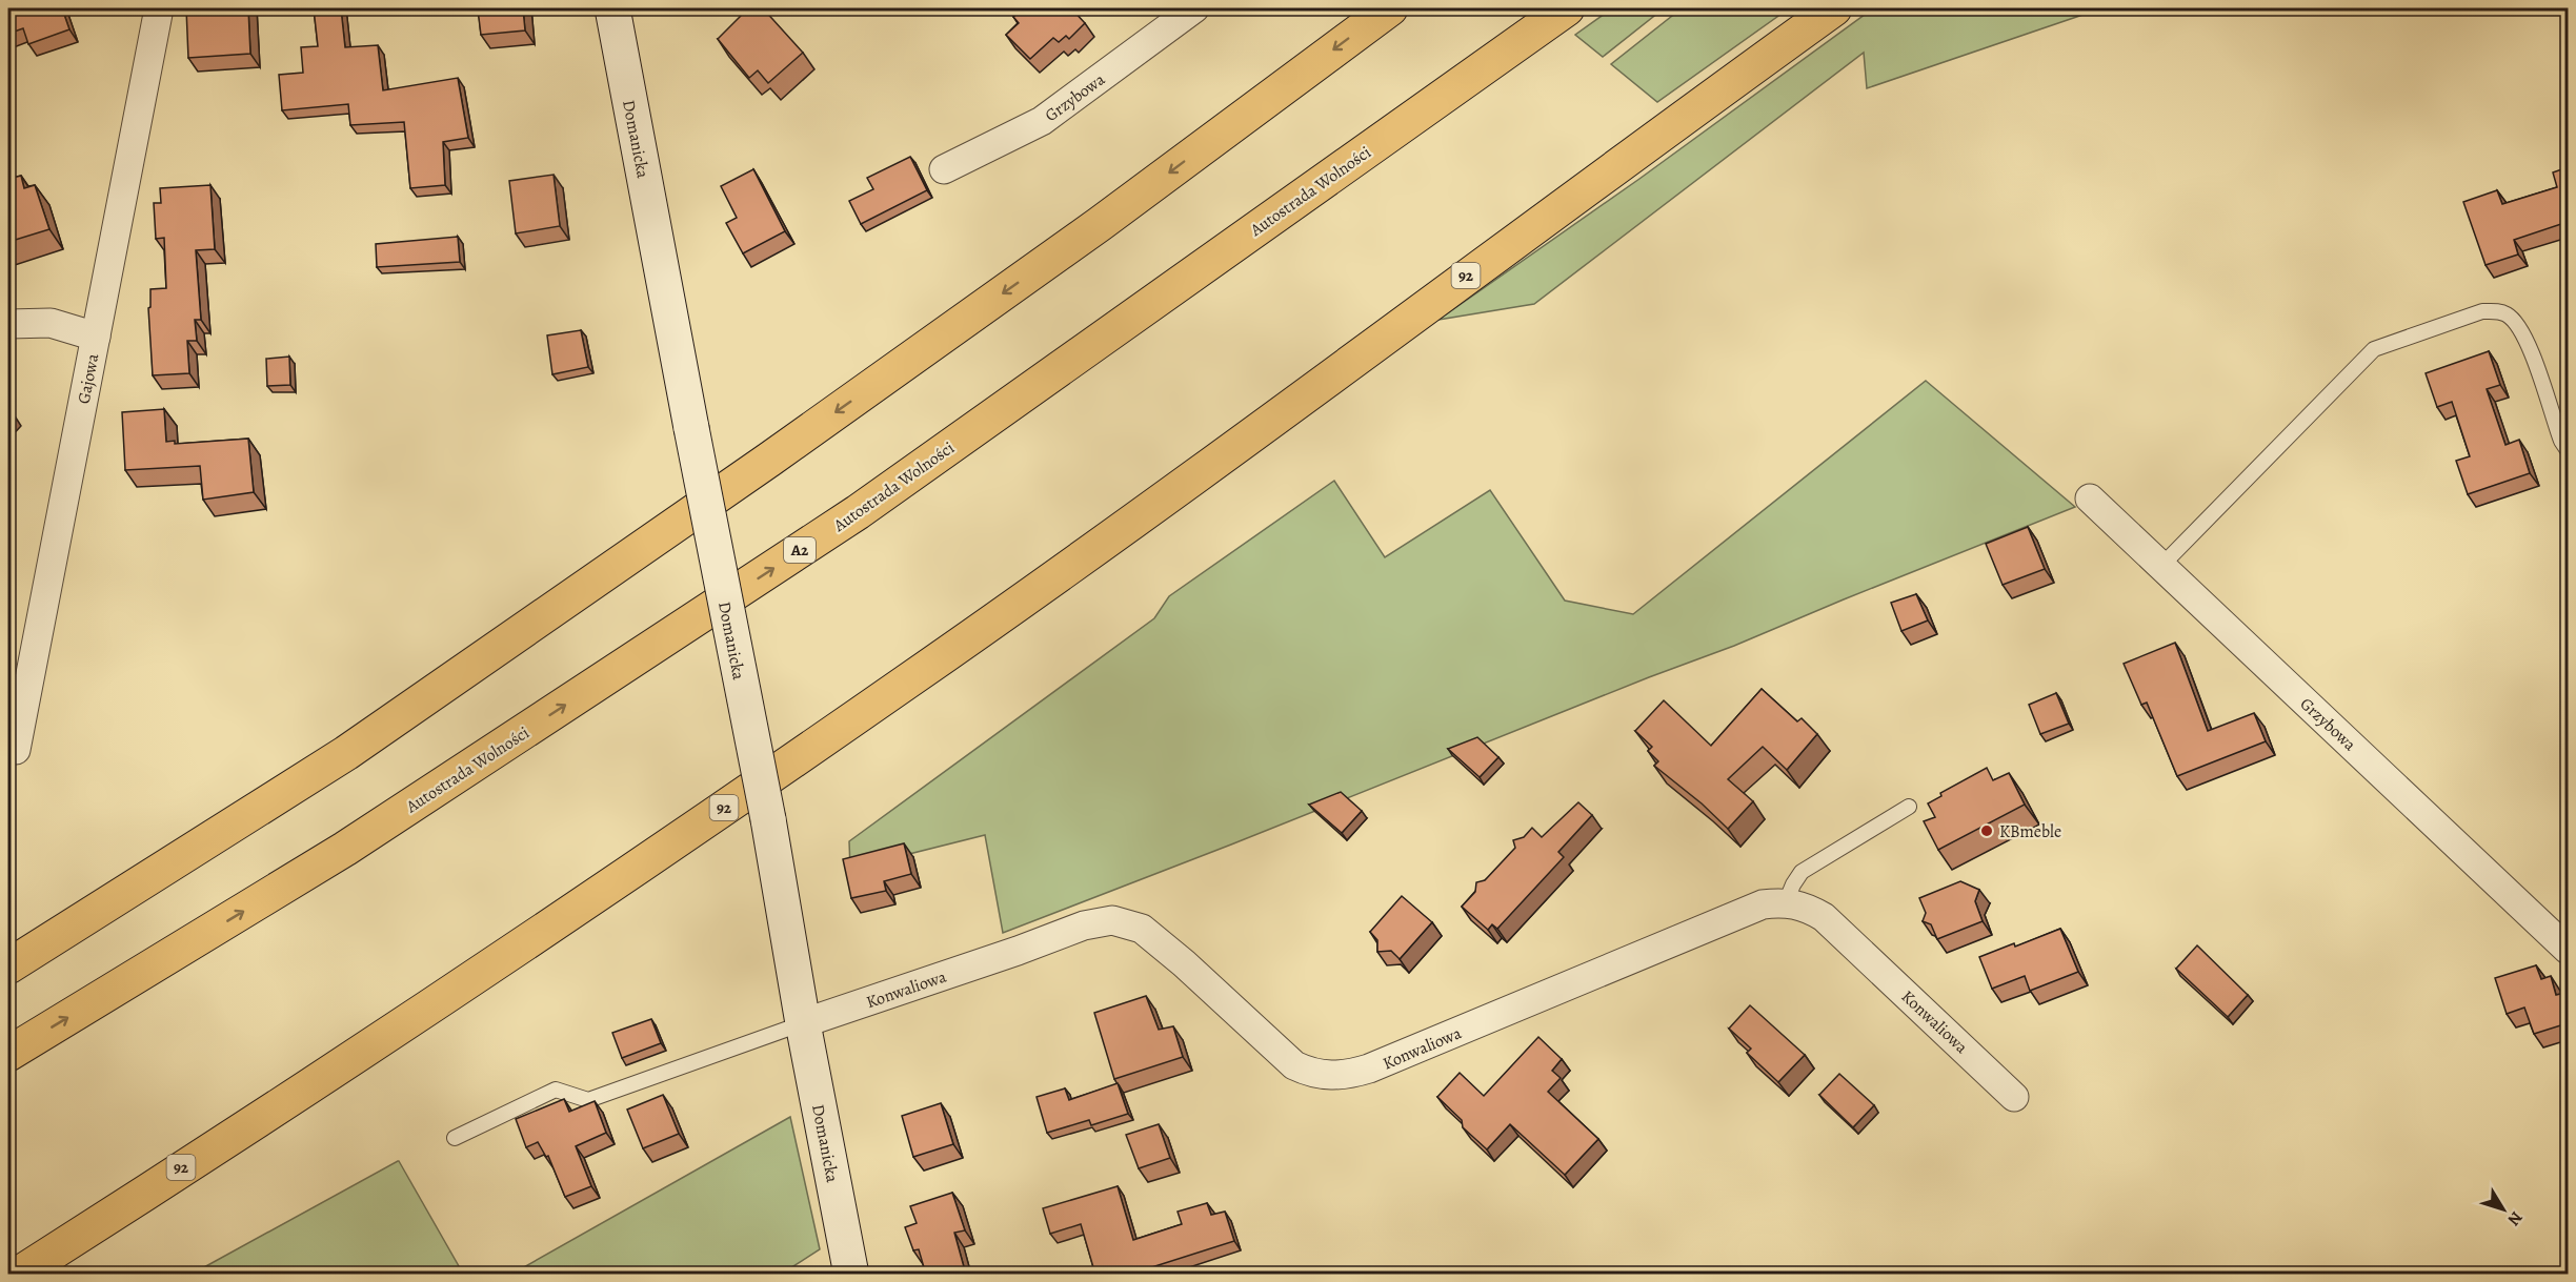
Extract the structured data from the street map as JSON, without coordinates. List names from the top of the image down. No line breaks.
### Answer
{"streets":{"main road":["Autostrada Wolności","92","A2"],"street":["Grzybowa","Domanicka","Gajowa","Konwaliowa"]},"crossings":[["Domanicka","Konwaliowa"]],"places":["KBmeble"],"north":"bottom right"}
